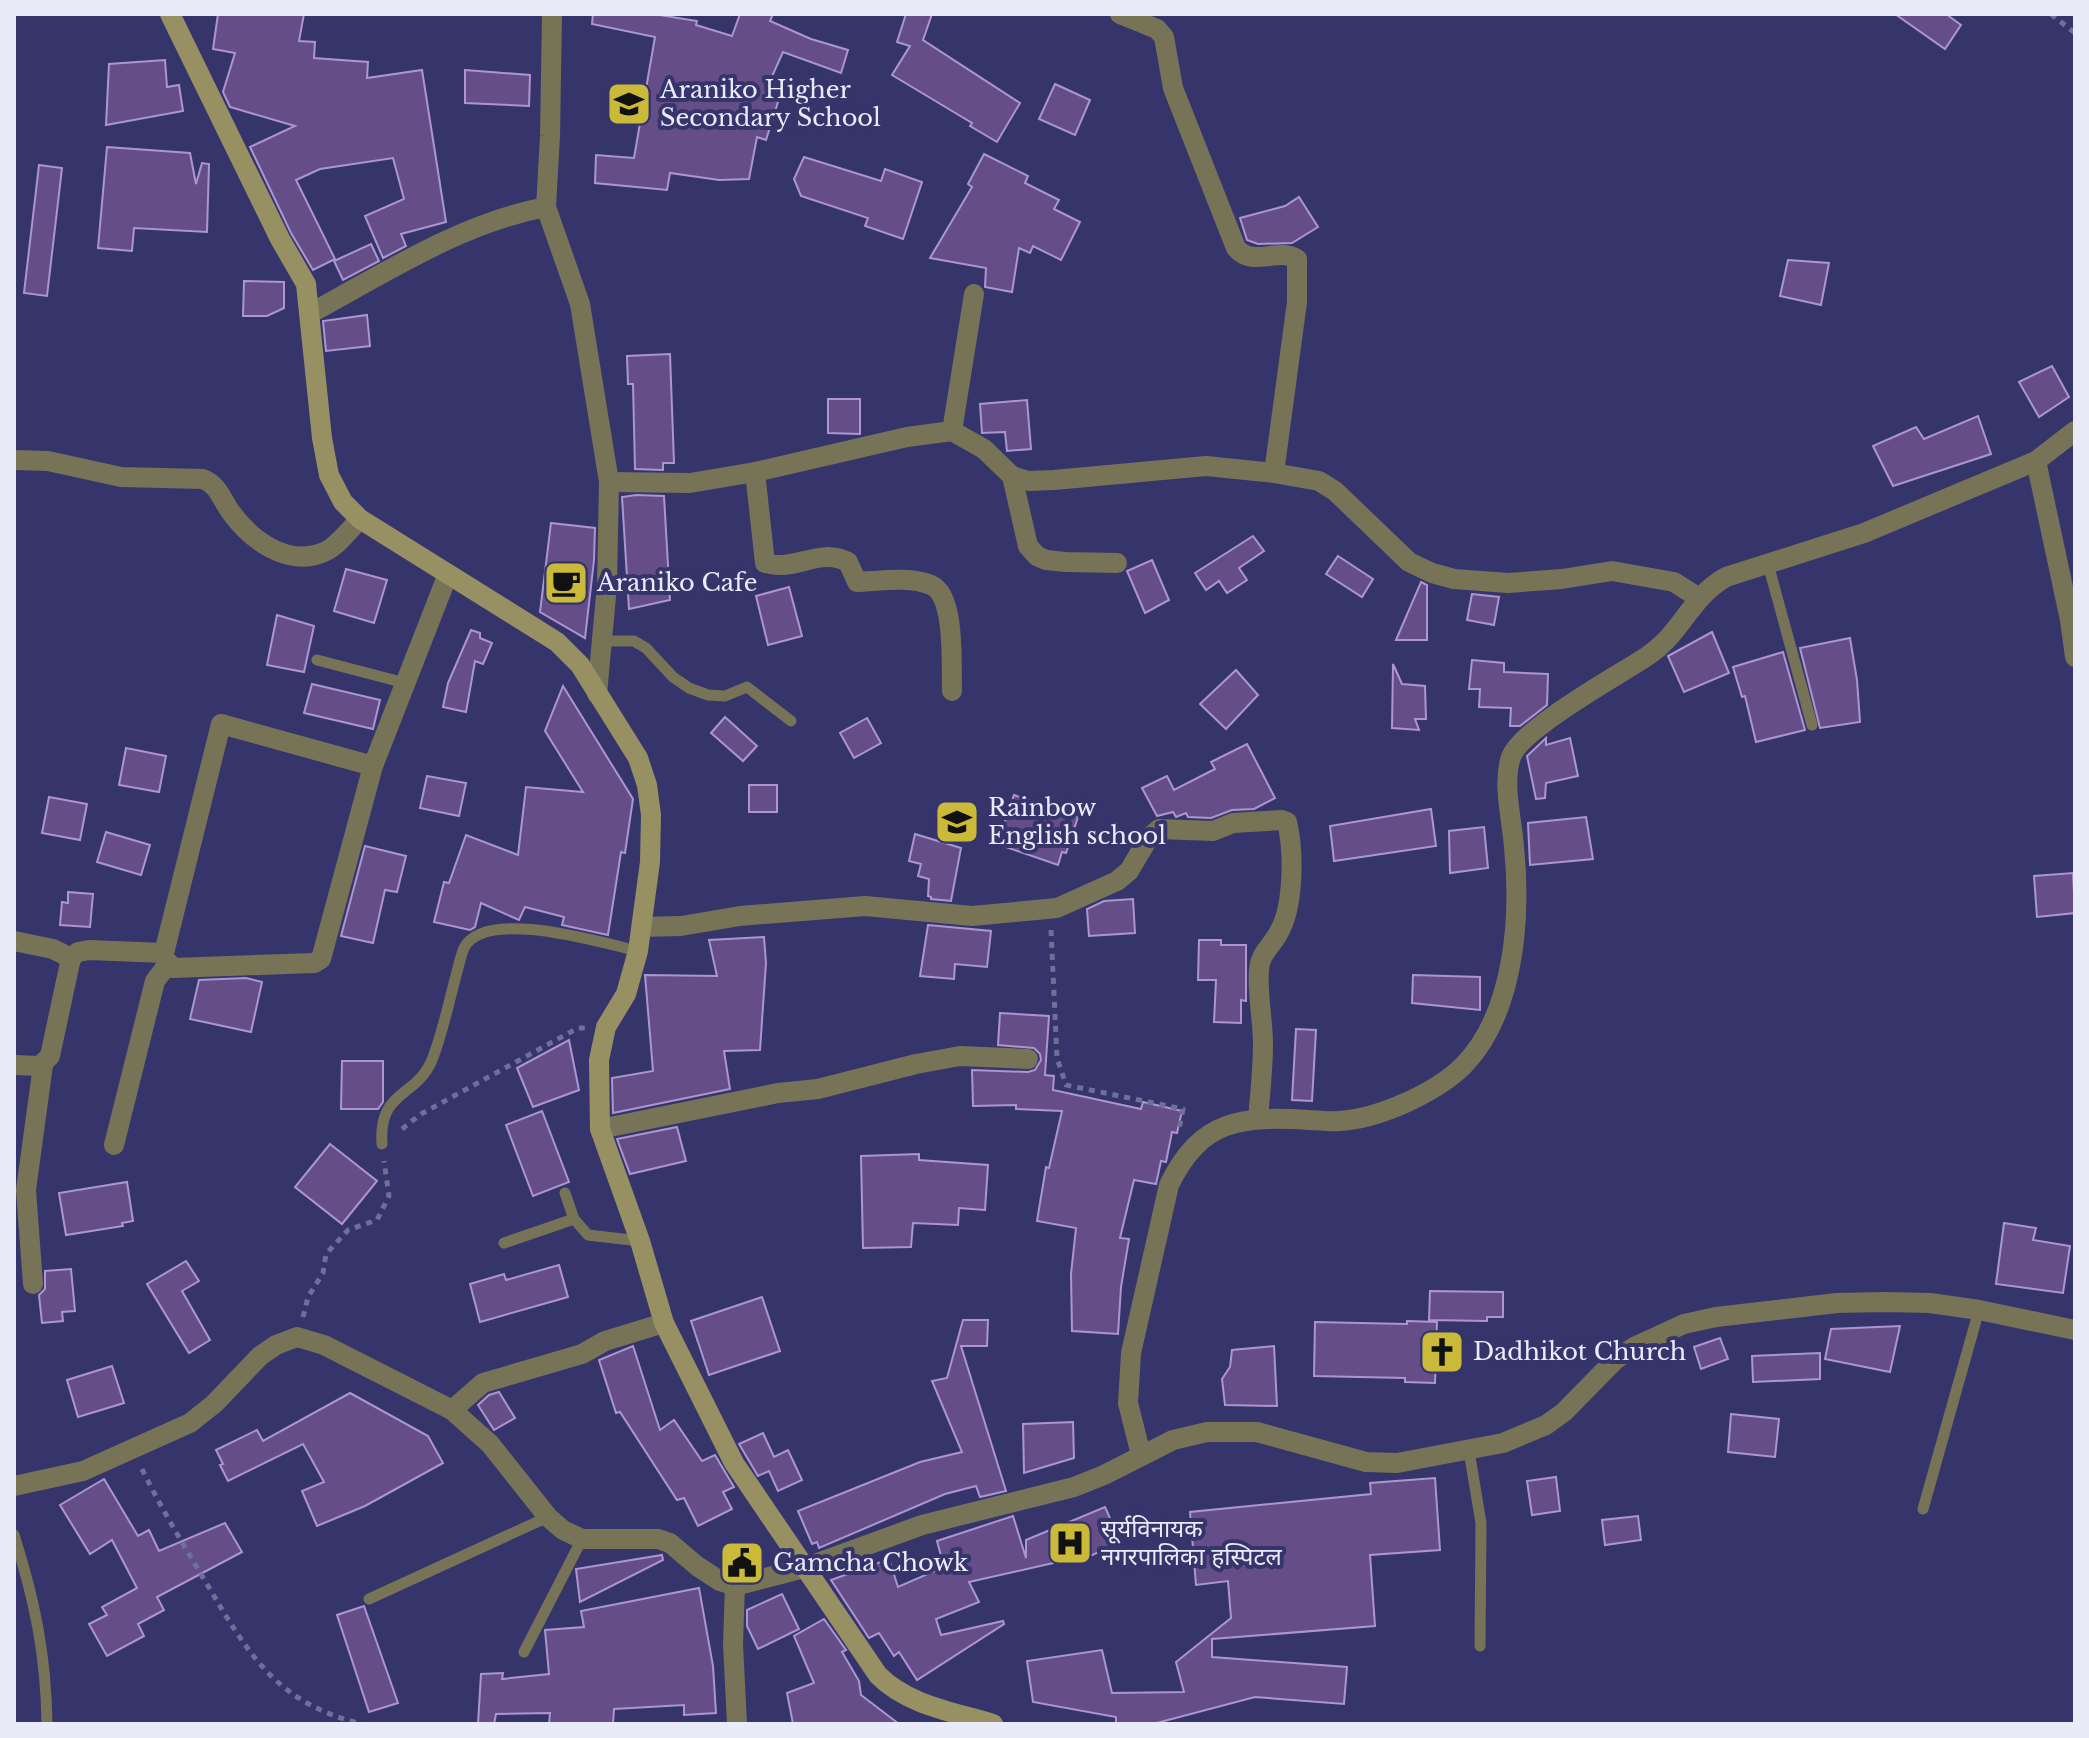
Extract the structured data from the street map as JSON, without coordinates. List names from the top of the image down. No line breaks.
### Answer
{"places":{"school or university":["Araniko Higher Secondary School","Rainbow English school"],"cafe":["Araniko Cafe"],"church":["Dadhikot Church"],"hospital":["सूर्यविनायक नगरपालिका हस्पिटल"],"public building":["Gamcha Chowk"]}}
